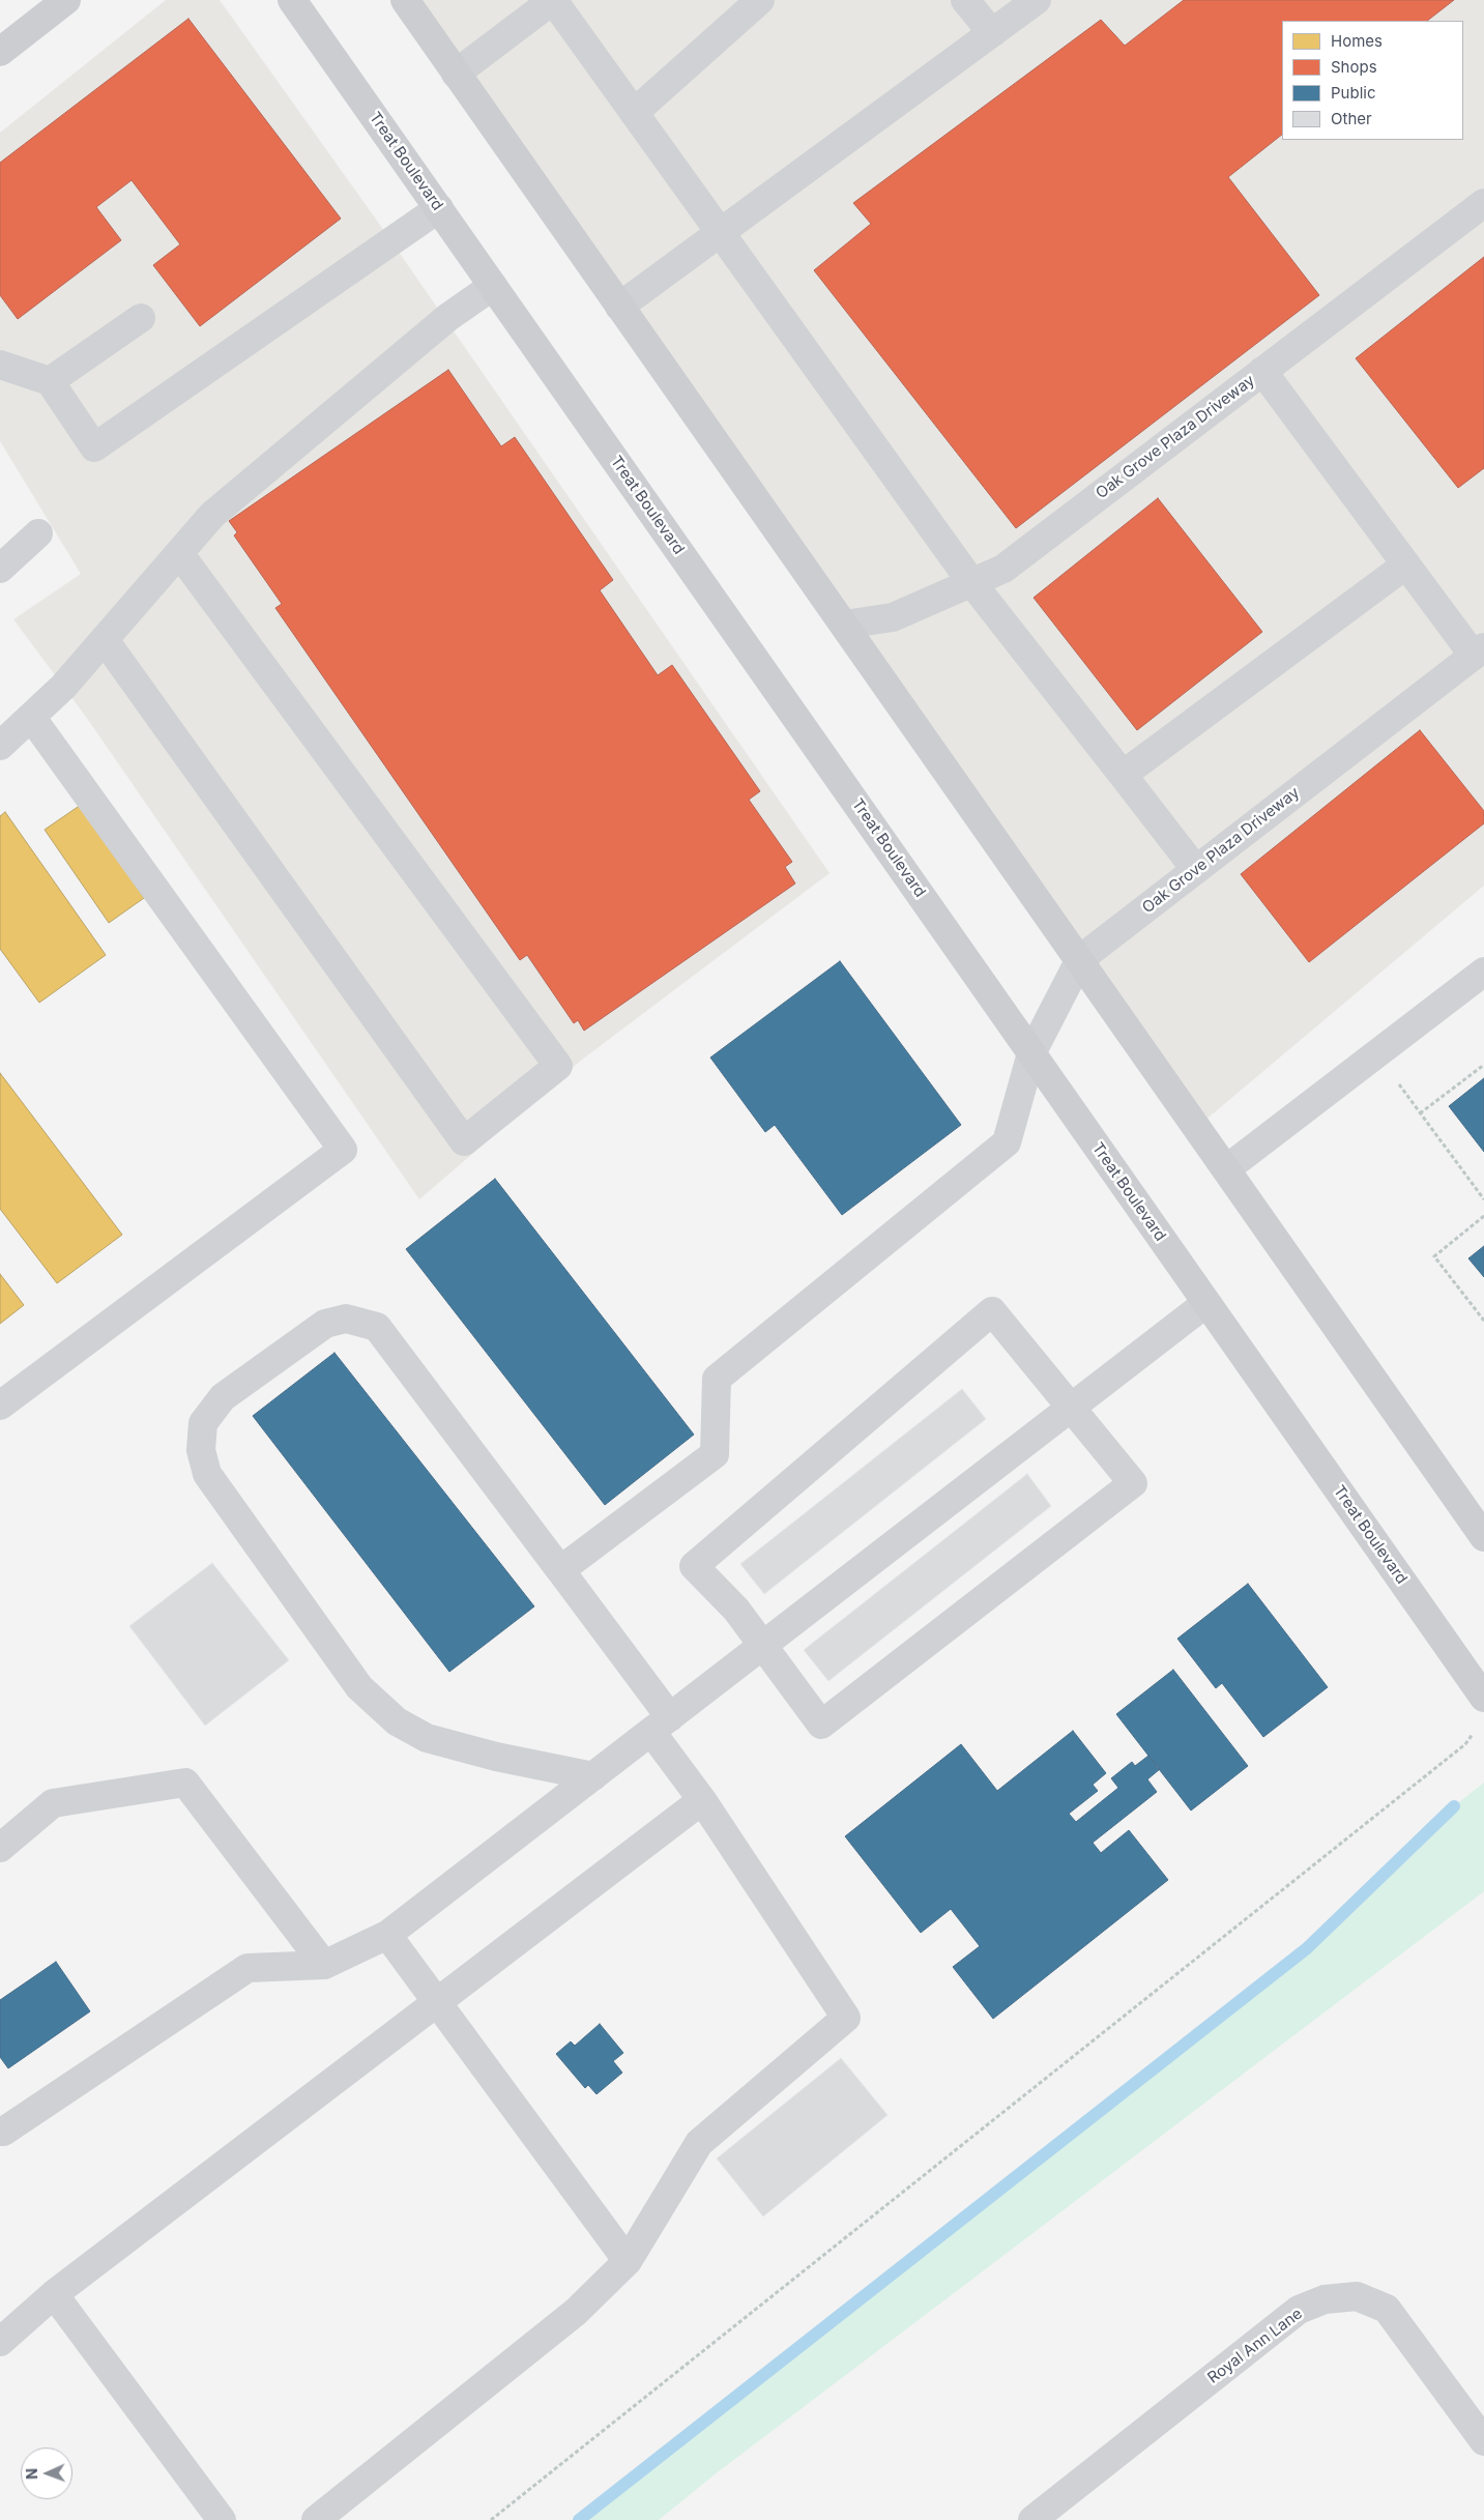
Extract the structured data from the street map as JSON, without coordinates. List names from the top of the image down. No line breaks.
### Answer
{"streets":{"main road":["Treat Boulevard"],"street":["Oak Grove Plaza Driveway","Royal Ann Lane"]},"legend":["Homes","Shops","Public","Other"],"north":"left"}
